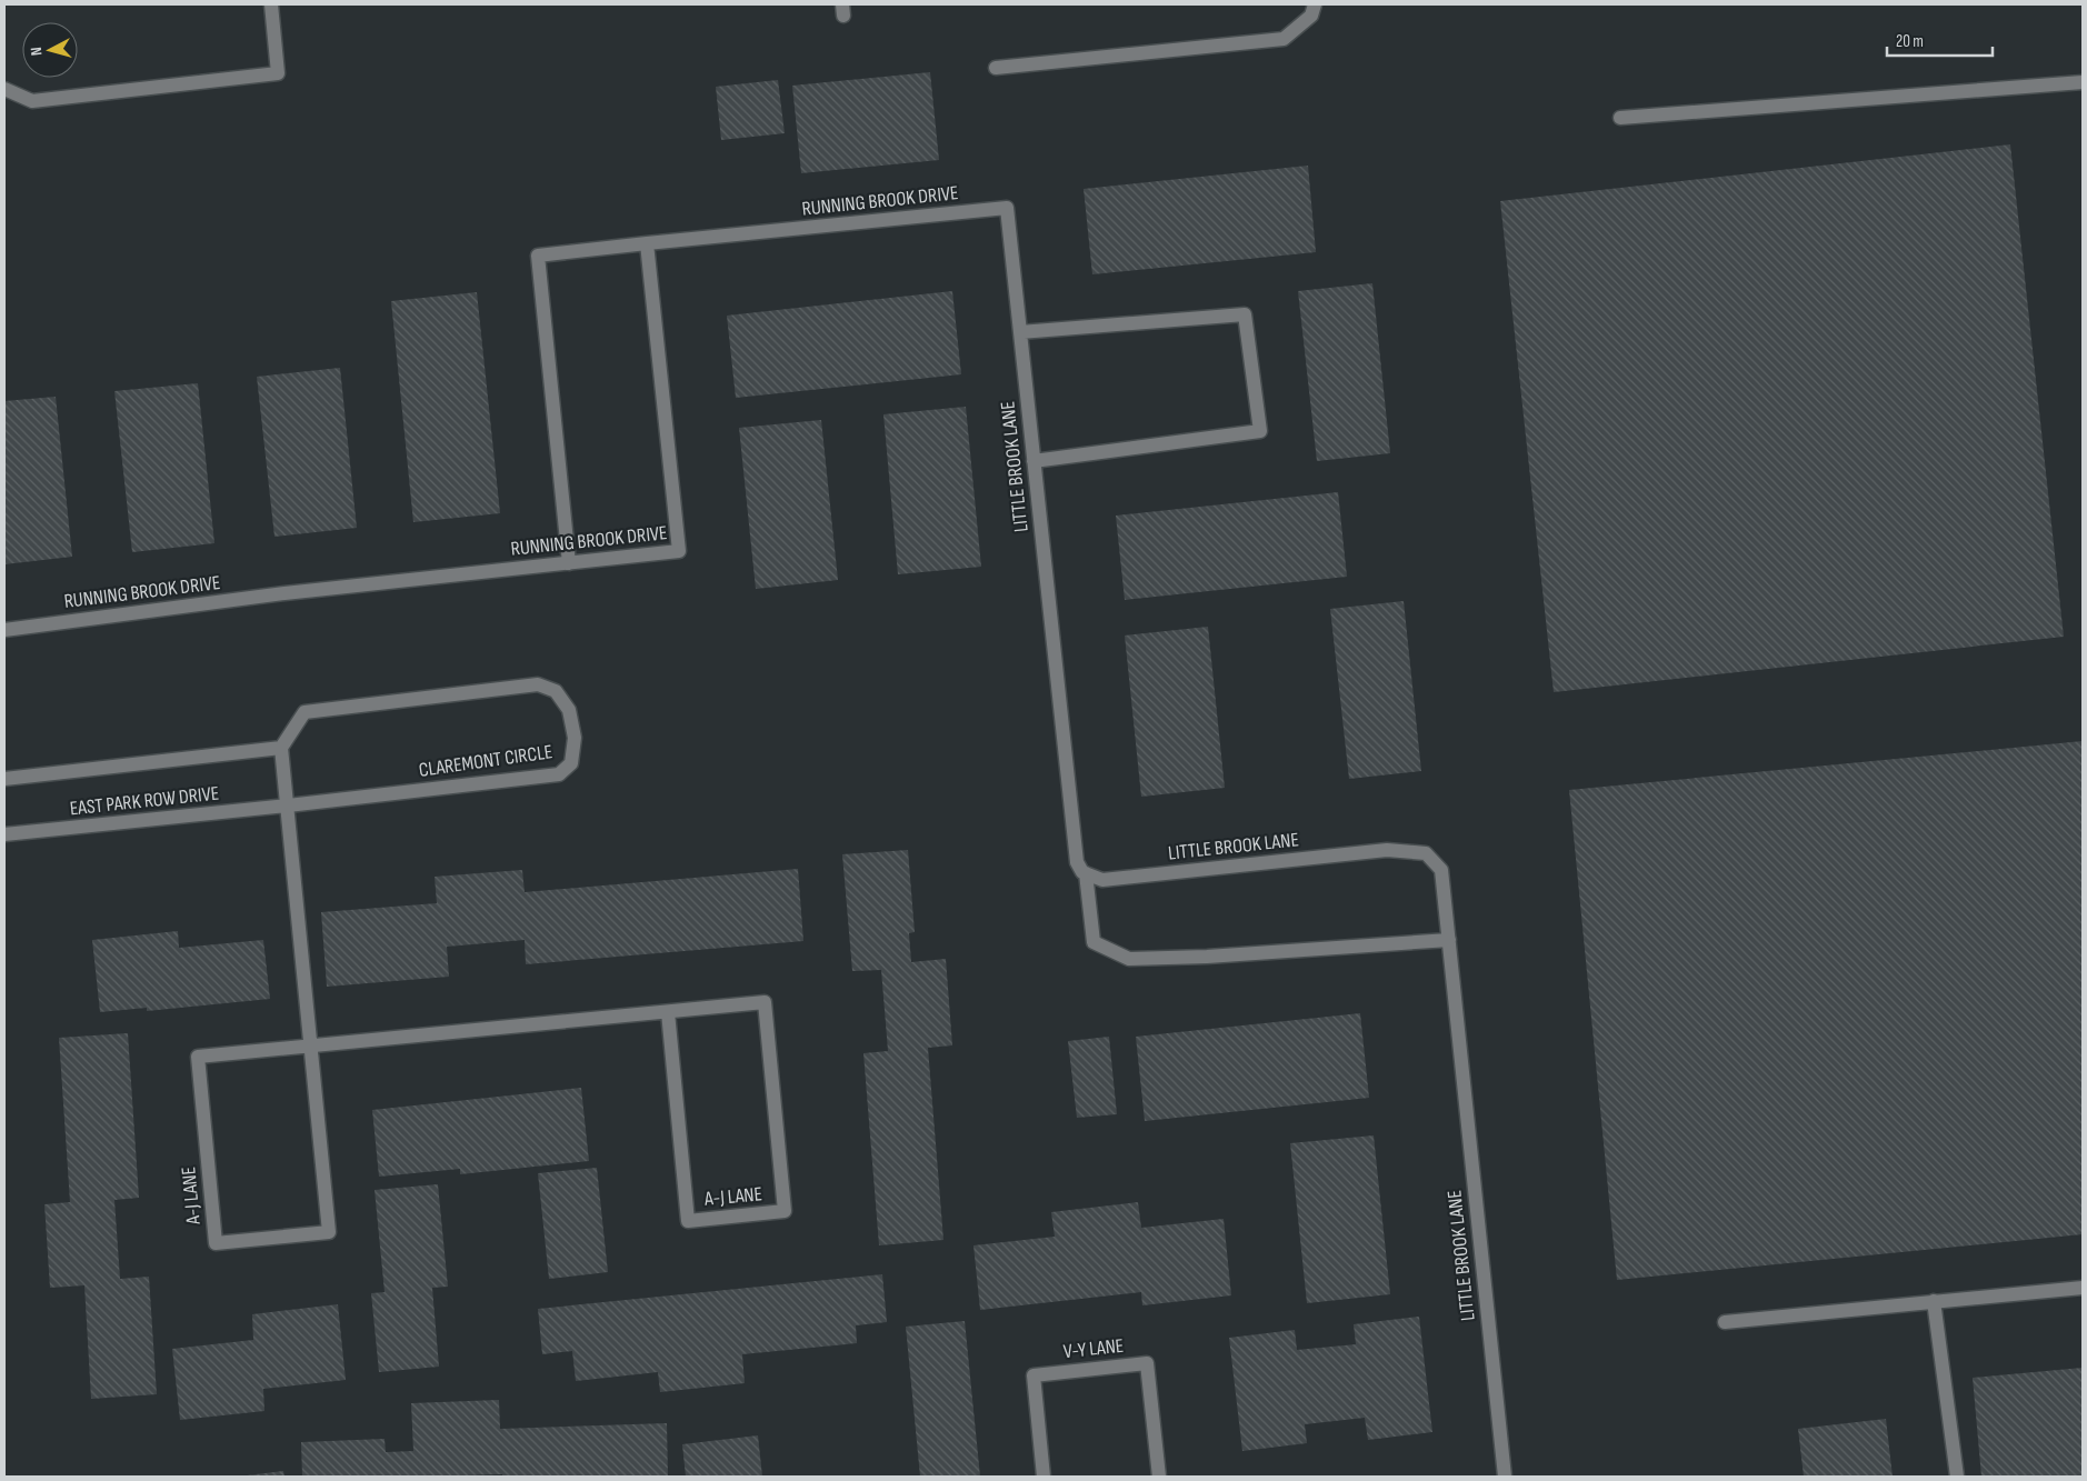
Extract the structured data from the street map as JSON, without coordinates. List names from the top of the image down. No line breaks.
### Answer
{"streets":{"street":["RUNNING BROOK DRIVE","LITTLE BROOK LANE","CLAREMONT CIRCLE","EAST PARK ROW DRIVE","A-J LANE","V-Y LANE"]},"crossings":[["RUNNING BROOK DRIVE","LITTLE BROOK LANE"],["CLAREMONT CIRCLE","EAST PARK ROW DRIVE"],["CLAREMONT CIRCLE","A-J LANE"],["EAST PARK ROW DRIVE","A-J LANE"]],"scale_bar":"20 m","north":"left"}
